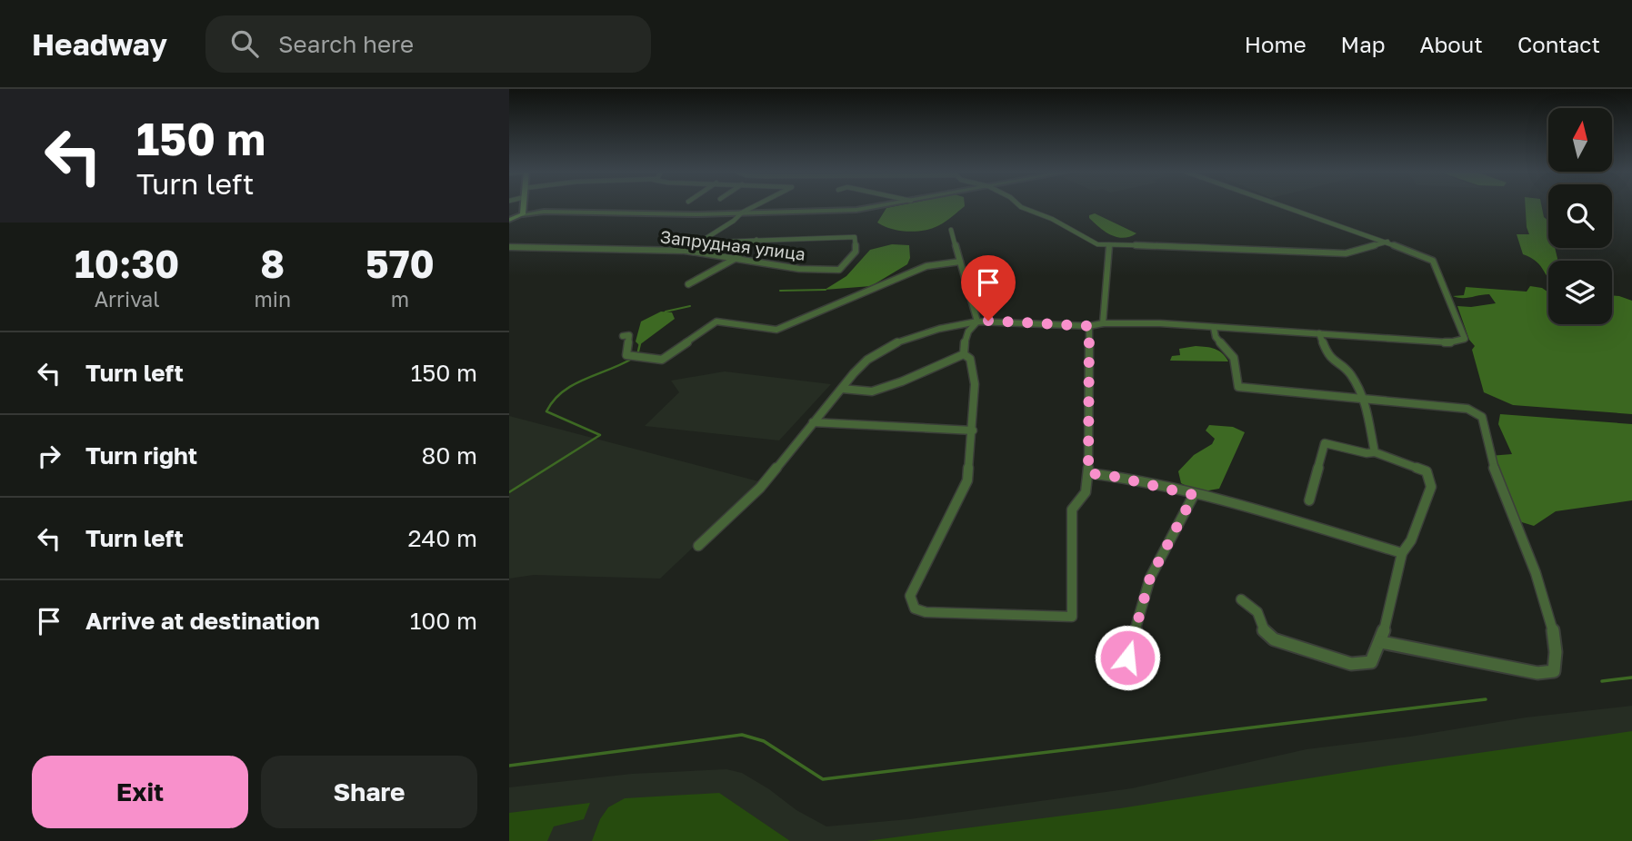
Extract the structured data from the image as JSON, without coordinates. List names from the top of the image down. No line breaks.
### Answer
{"streets":{"street":["Запрудная улица"]},"north":"top","page":{"header":"Headway","search":"Search here","nav":["Home","Map","About","Contact"],"turn":["150 m","Turn left"],"eta":["10:30","Arrival","8","min","570","m"],"list":[{"name":"Turn left","value":"150 m"},{"name":"Turn right","value":"80 m"},{"name":"Turn left","value":"240 m"},{"name":"Arrive at destination","value":"100 m"}],"buttons":["Exit","Share"]}}
